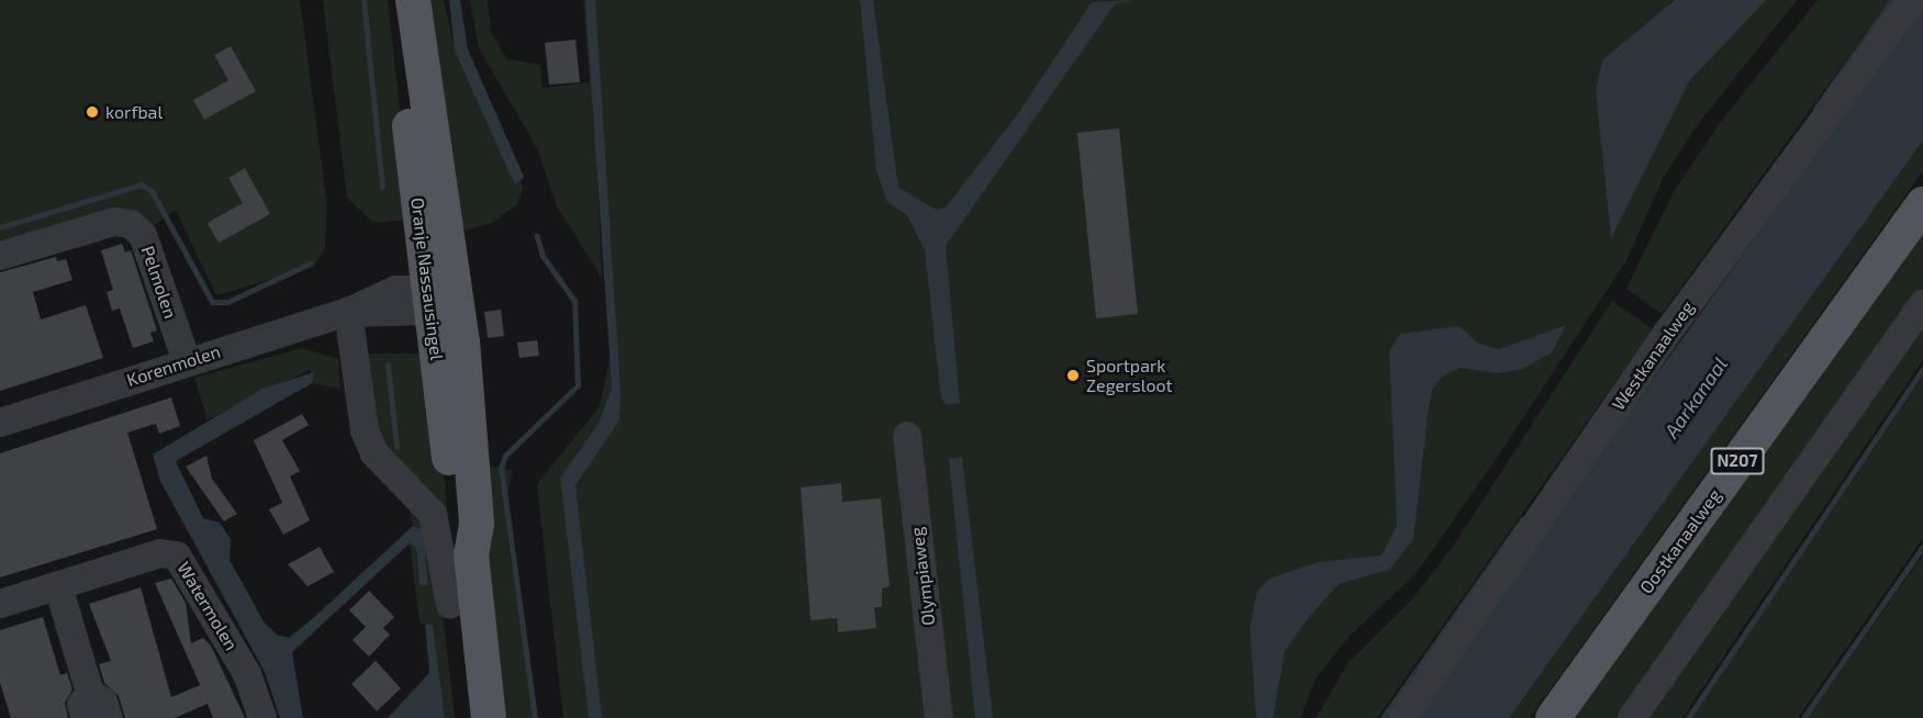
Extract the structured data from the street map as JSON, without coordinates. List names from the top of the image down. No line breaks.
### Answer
{"streets":{"main road":["Oranje Nassausingel","N207","Oostkanaalweg"],"street":["Pelmolen","Westkanaalweg","Korenmolen","Olympiaweg","Watermolen"]},"crossings":[["Oranje Nassausingel","Korenmolen"],["Pelmolen","Korenmolen"]],"water":["Aarkanaal"],"places":["korfbal","Sportpark Zegersloot"]}
